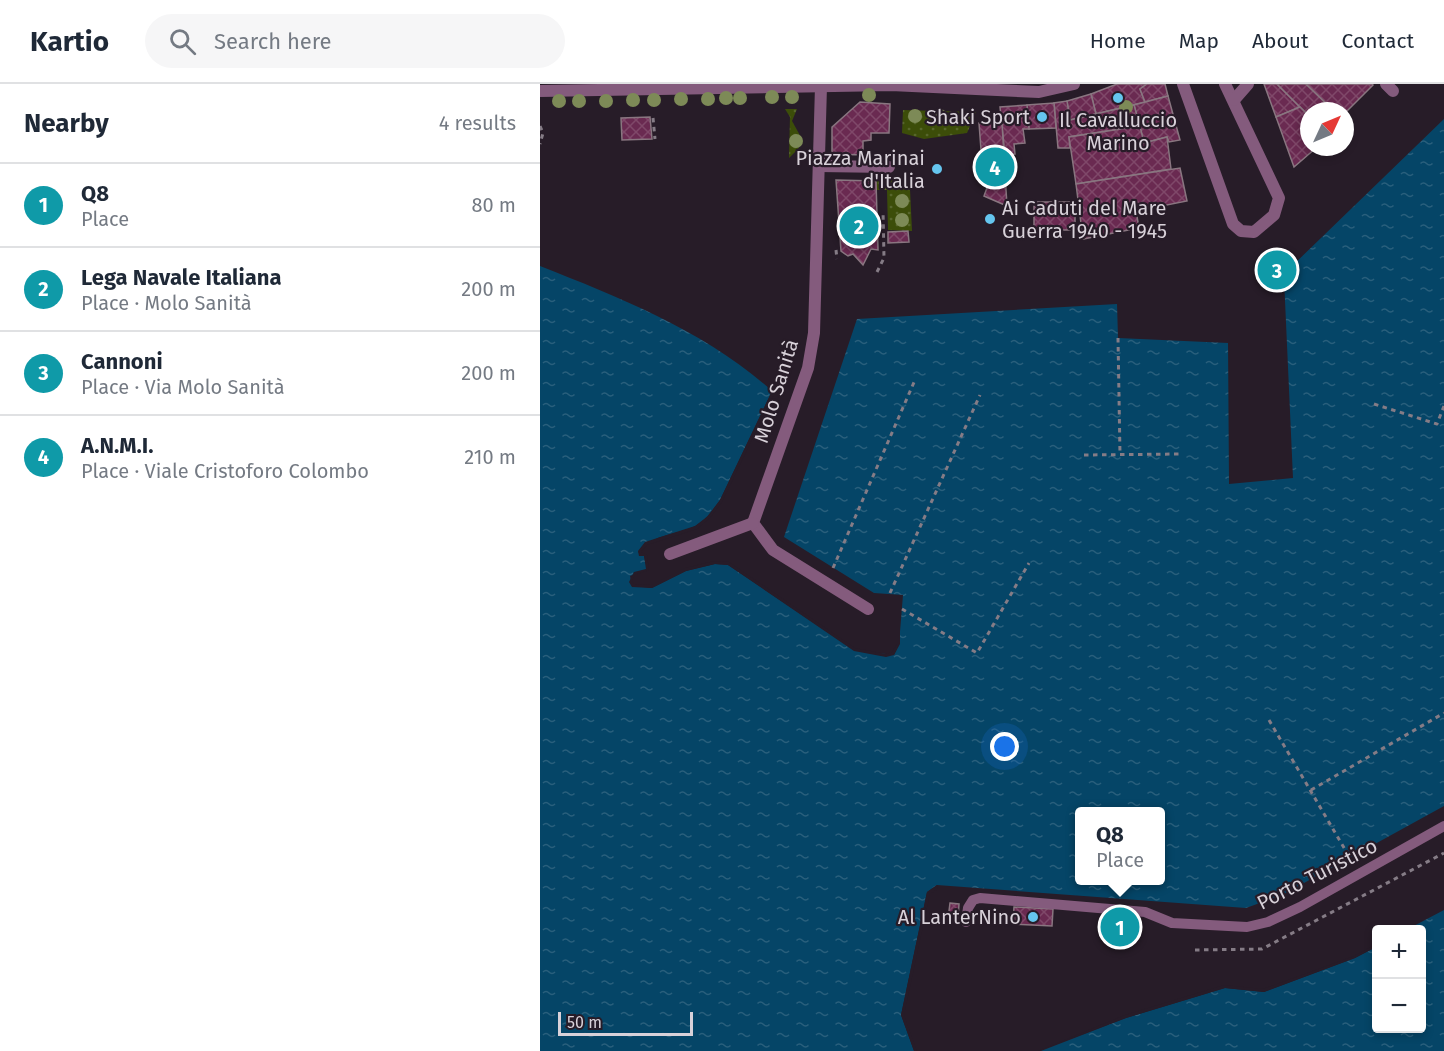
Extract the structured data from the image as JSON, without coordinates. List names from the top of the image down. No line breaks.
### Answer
{"streets":{"street":["Molo Sanità"],"lane":["Porto Turistico"]},"places":["Il Cavalluccio Marino","Shaki Sport","Piazza Marinai d'Italia","Ai Caduti del Mare Guerra 1940 - 1945","Al LanterNino"],"scale_bar":"50 m","north":"top right","page":{"header":"Kartio","search":"Search here","nav":["Home","Map","About","Contact"],"heading":["Nearby","4 results"],"pins":["4","2","3","1"],"list":[{"mark":"1","name":"Q8","note":"Place","value":"80 m"},{"mark":"2","name":"Lega Navale Italiana","note":"Place · Molo Sanità","value":"200 m"},{"mark":"3","name":"Cannoni","note":"Place · Via Molo Sanità","value":"200 m"},{"mark":"4","name":"A.N.M.I.","note":"Place · Viale Cristoforo Colombo","value":"210 m"}],"popup":["Q8","Place"],"map_buttons":["+","−"],"scale":"50 m"}}
